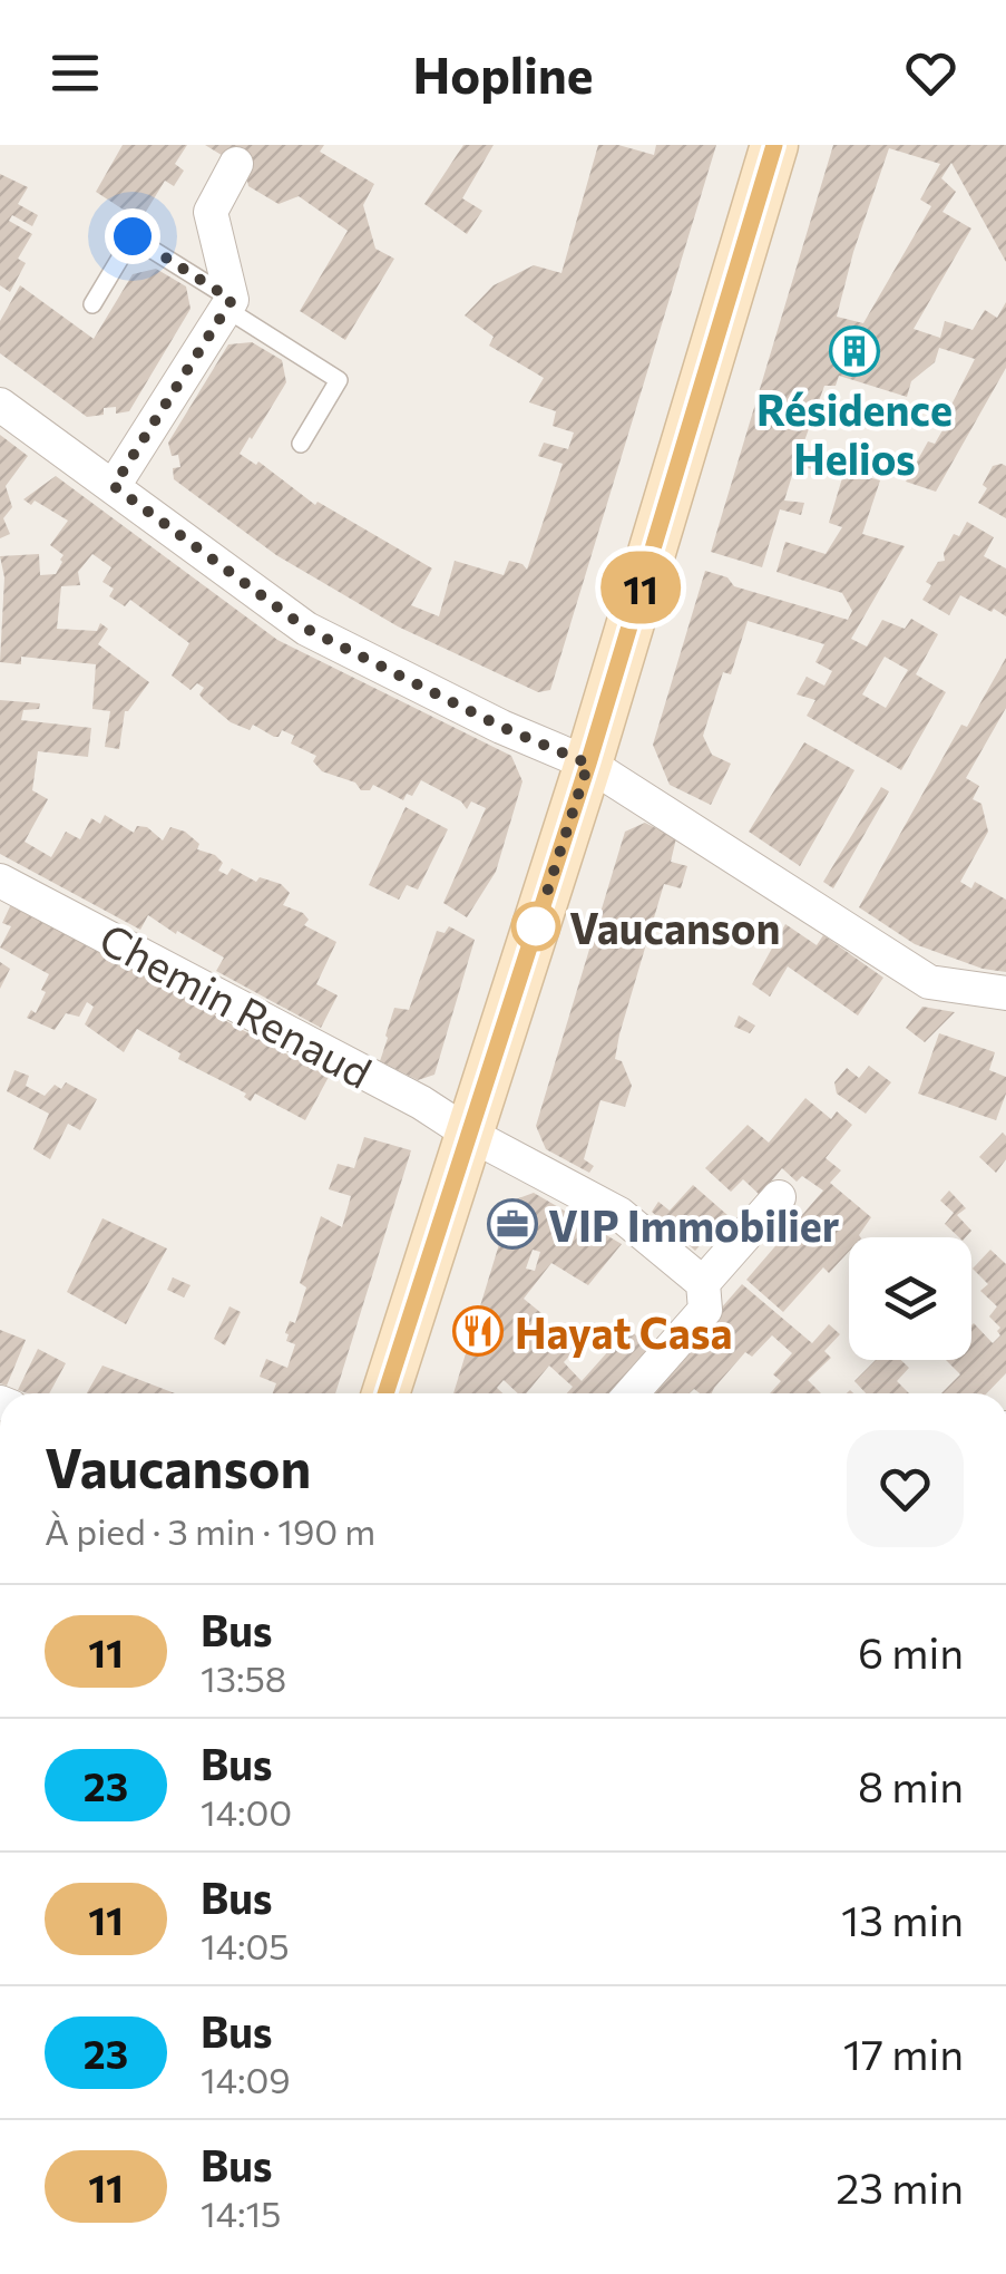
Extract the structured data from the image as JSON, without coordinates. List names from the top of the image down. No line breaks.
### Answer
{"streets":{"street":["Chemin Renaud"]},"places":{"building":["Résidence Helios"],"other":["Vaucanson"],"office":["VIP Immobilier"],"restaurant":["Hayat Casa"]},"lines":["bus line 11"],"page":{"header":"Hopline","on_map":"11","heading":["Vaucanson","À pied · 3 min · 190 m"],"list":[{"mark":"11","name":"Bus","note":"13:58","value":"6 min"},{"mark":"23","name":"Bus","note":"14:00","value":"8 min"},{"mark":"11","name":"Bus","note":"14:05","value":"13 min"},{"mark":"23","name":"Bus","note":"14:09","value":"17 min"},{"mark":"11","name":"Bus","note":"14:15","value":"23 min"}]}}
